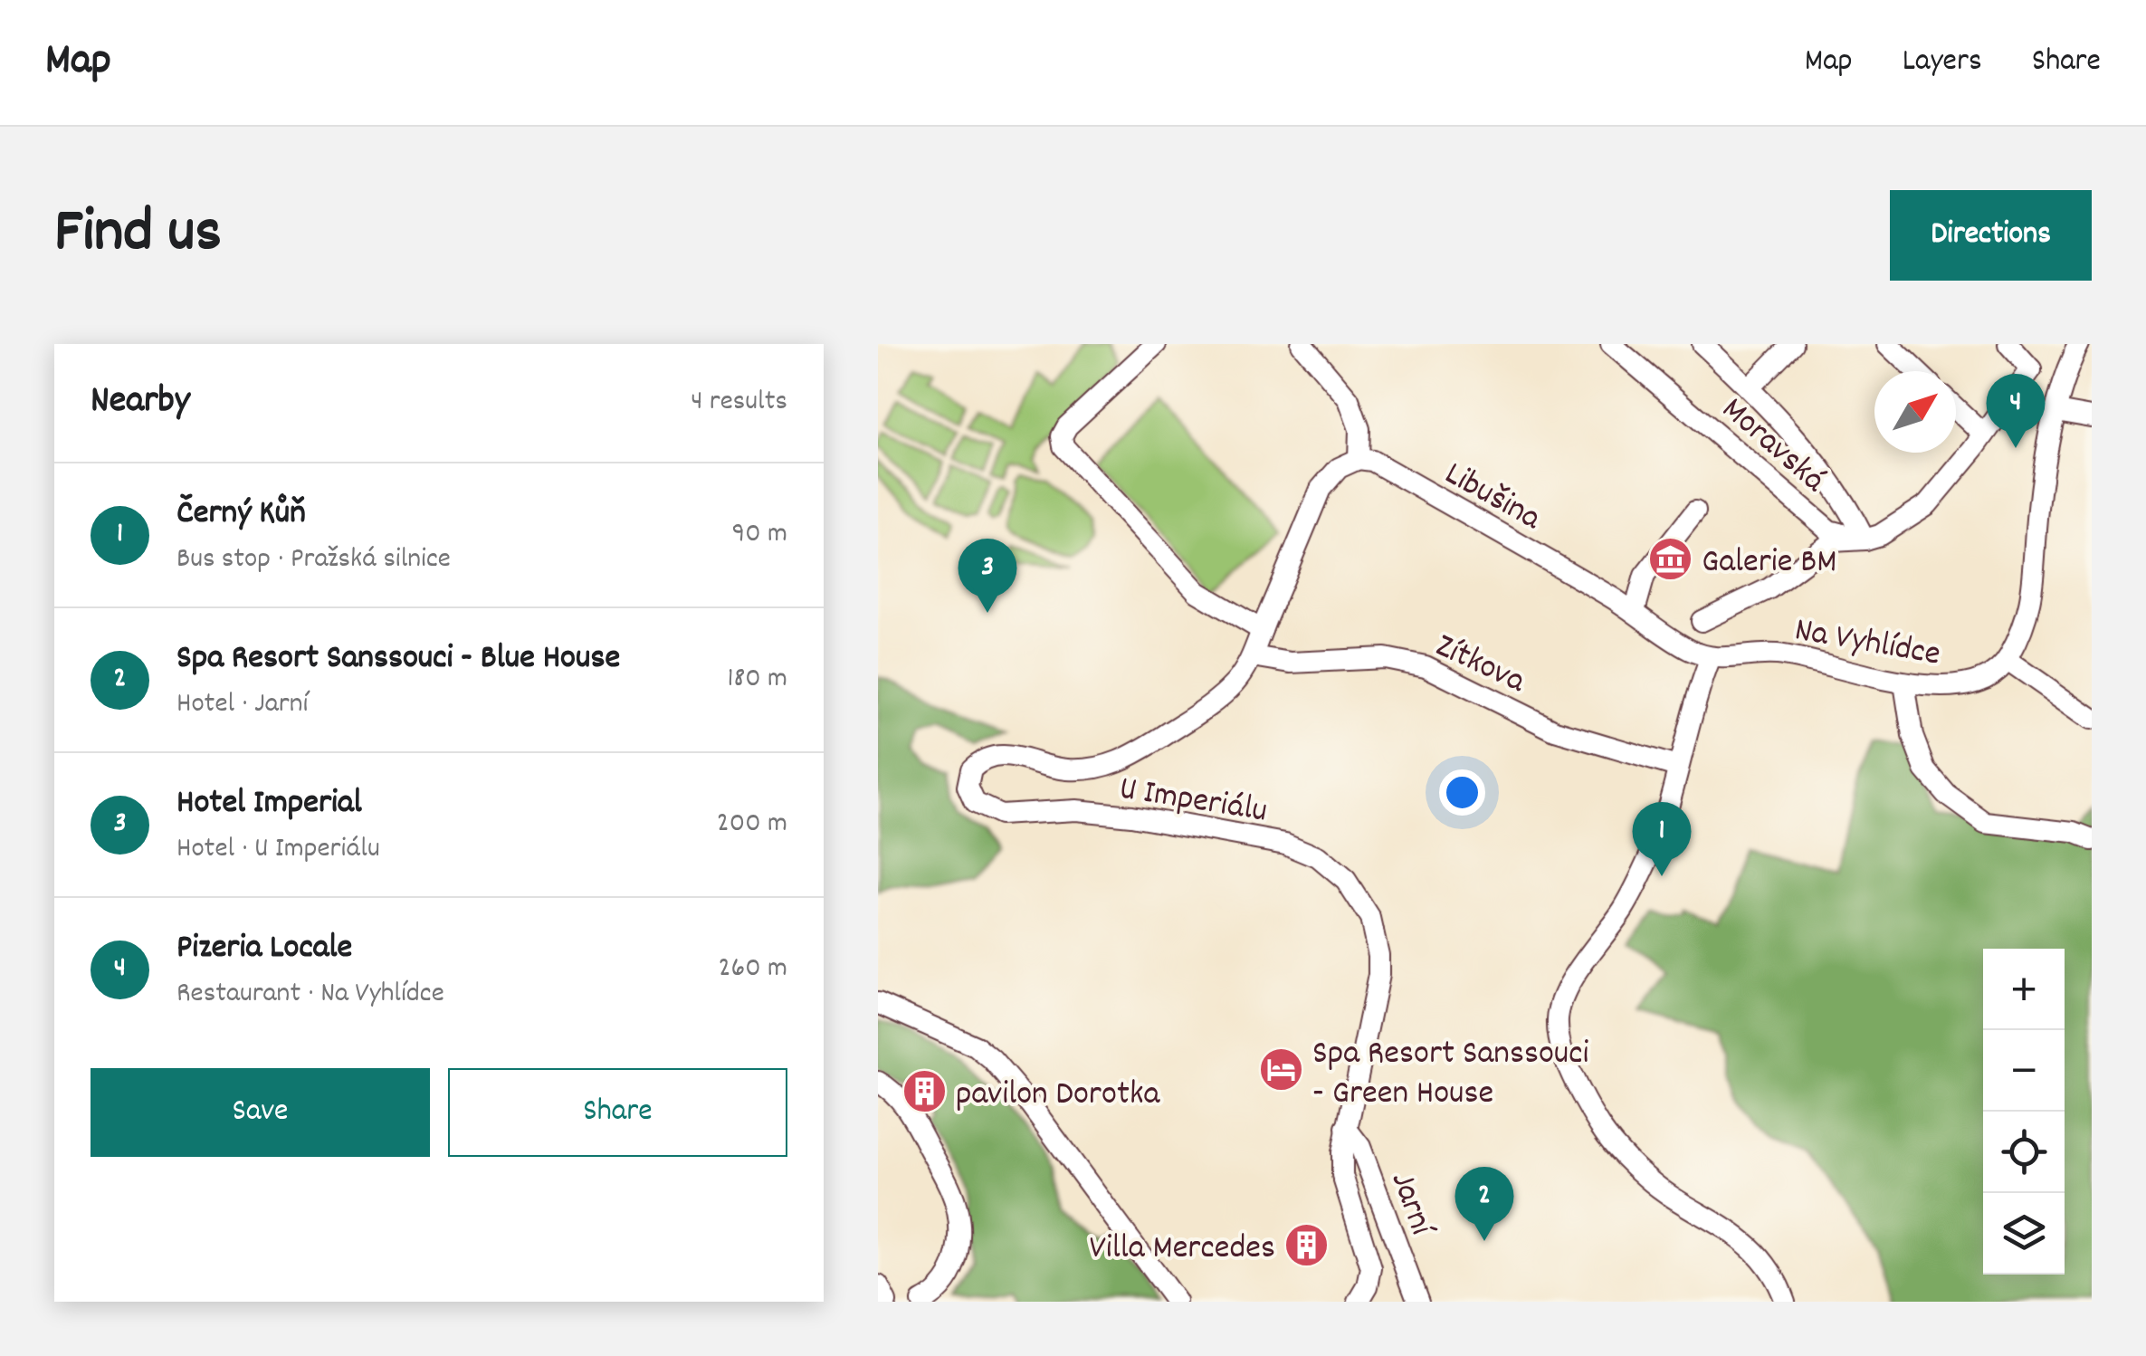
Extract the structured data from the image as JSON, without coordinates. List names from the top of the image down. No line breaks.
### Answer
{"streets":{"street":["Moravská","Libušina","Na Vyhlídce","Zítkova","U Imperiálu","Jarní"]},"crossings":[["Libušina","Na Vyhlídce"],["Libušina","U Imperiálu"],["Zítkova","U Imperiálu"],["U Imperiálu","Jarní"]],"places":{"museum":["Galerie BM"],"hotel":["Spa Resort Sanssouci - Green House"],"building":["pavilon Dorotka","Villa Mercedes"]},"north":"top right","page":{"header":"Map","nav":["Map","Layers","Share"],"title":"Find us","buttons":["Directions",["Save","Share"]],"heading":["Nearby","4 results"],"pins":["4","3","1","2"],"list":[{"mark":"1","name":"Černý Kůň","note":"Bus stop · Pražská silnice","value":"90 m"},{"mark":"2","name":"Spa Resort Sanssouci - Blue House","note":"Hotel · Jarní","value":"180 m"},{"mark":"3","name":"Hotel Imperial","note":"Hotel · U Imperiálu","value":"200 m"},{"mark":"4","name":"Pizeria Locale","note":"Restaurant · Na Vyhlídce","value":"260 m"}],"map_buttons":["+","−"]}}
